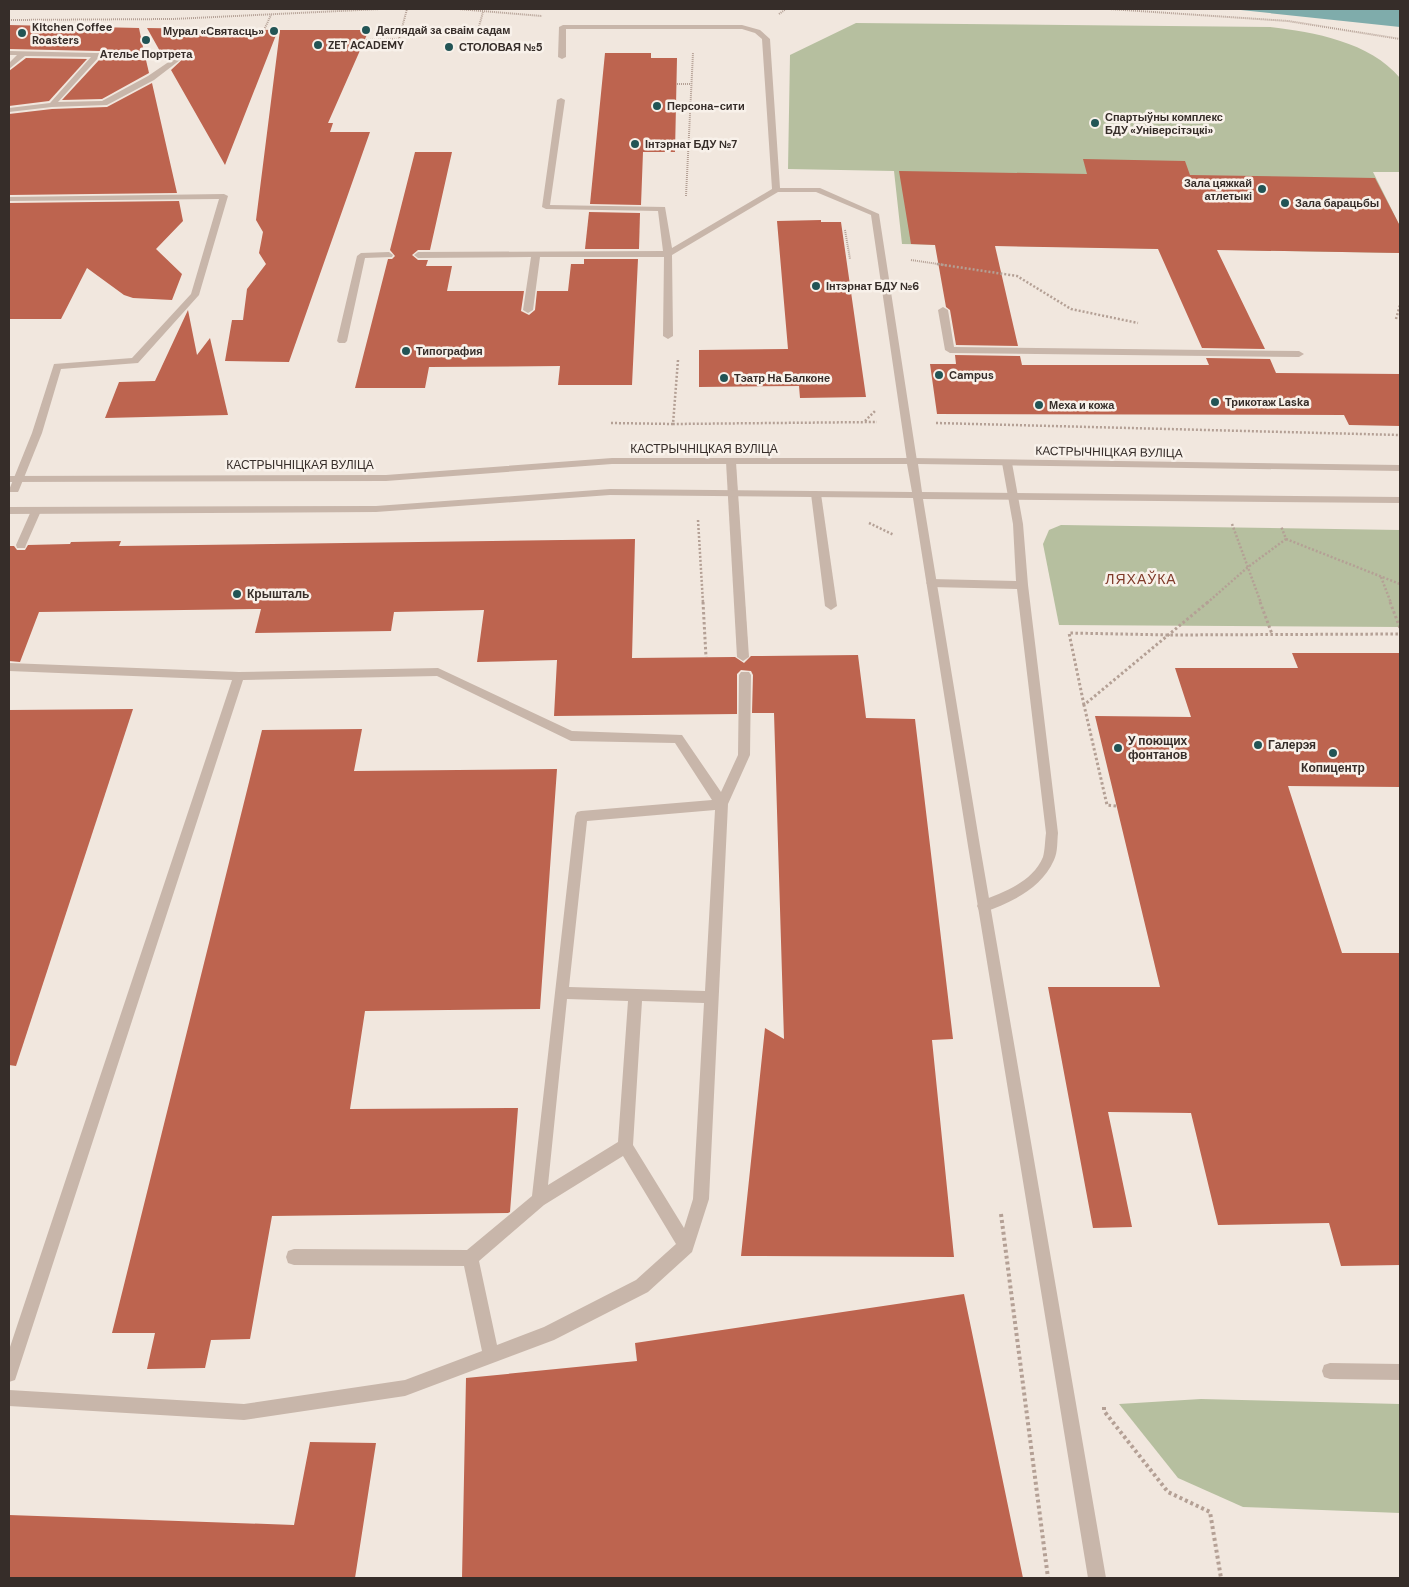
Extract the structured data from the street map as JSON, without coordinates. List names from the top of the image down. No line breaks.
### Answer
{"streets":{"street":["КАСТРЫЧНІЦКАЯ ВУЛІЦА"]},"districts":["ЛЯХАЎКА"],"places":["Даглядай за сваім садам","Мурал «Святасць»","Kitchen Coffee Roasters","Ателье Портрета","ZET ACADEMY","СТОЛОВАЯ №5","Персона-сити","Спартыўны комплекс БДУ «Універсітэцкі»","Інтэрнат БДУ №7","Зала цяжкай атлетыкі","Зала барацьбы","Інтэрнат БДУ №6","Типография","Campus","Тэатр На Балконе","Трикотаж Laska","Меха и кожа","Крышталь","Галерэя","У поющих фонтанов","Копицентр"]}
